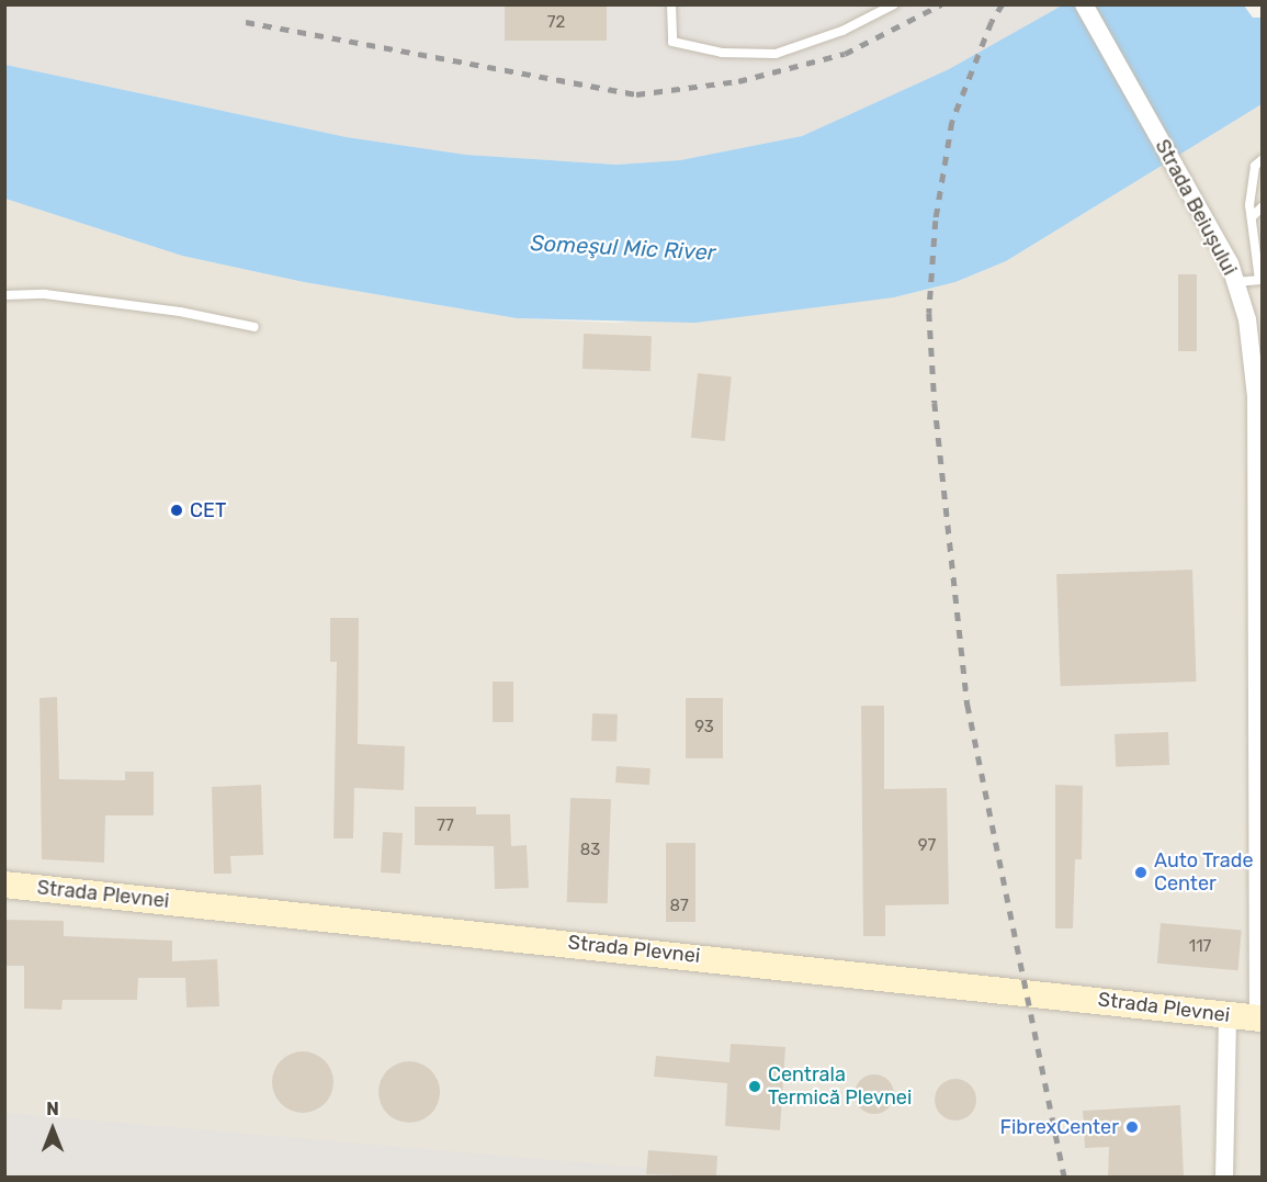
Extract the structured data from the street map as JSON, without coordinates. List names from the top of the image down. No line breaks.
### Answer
{"streets":{"main road":["Strada Plevnei"],"street":["Strada Beiușului"]},"crossings":[["Strada Beiușului","Strada Plevnei"]],"water":["Someşul Mic River"],"places":["CET","Auto Trade Center","Centrala Termică Plevnei","FibrexCenter"],"house_numbers":["72","93","77","97","83","87","117"],"north":"top"}
